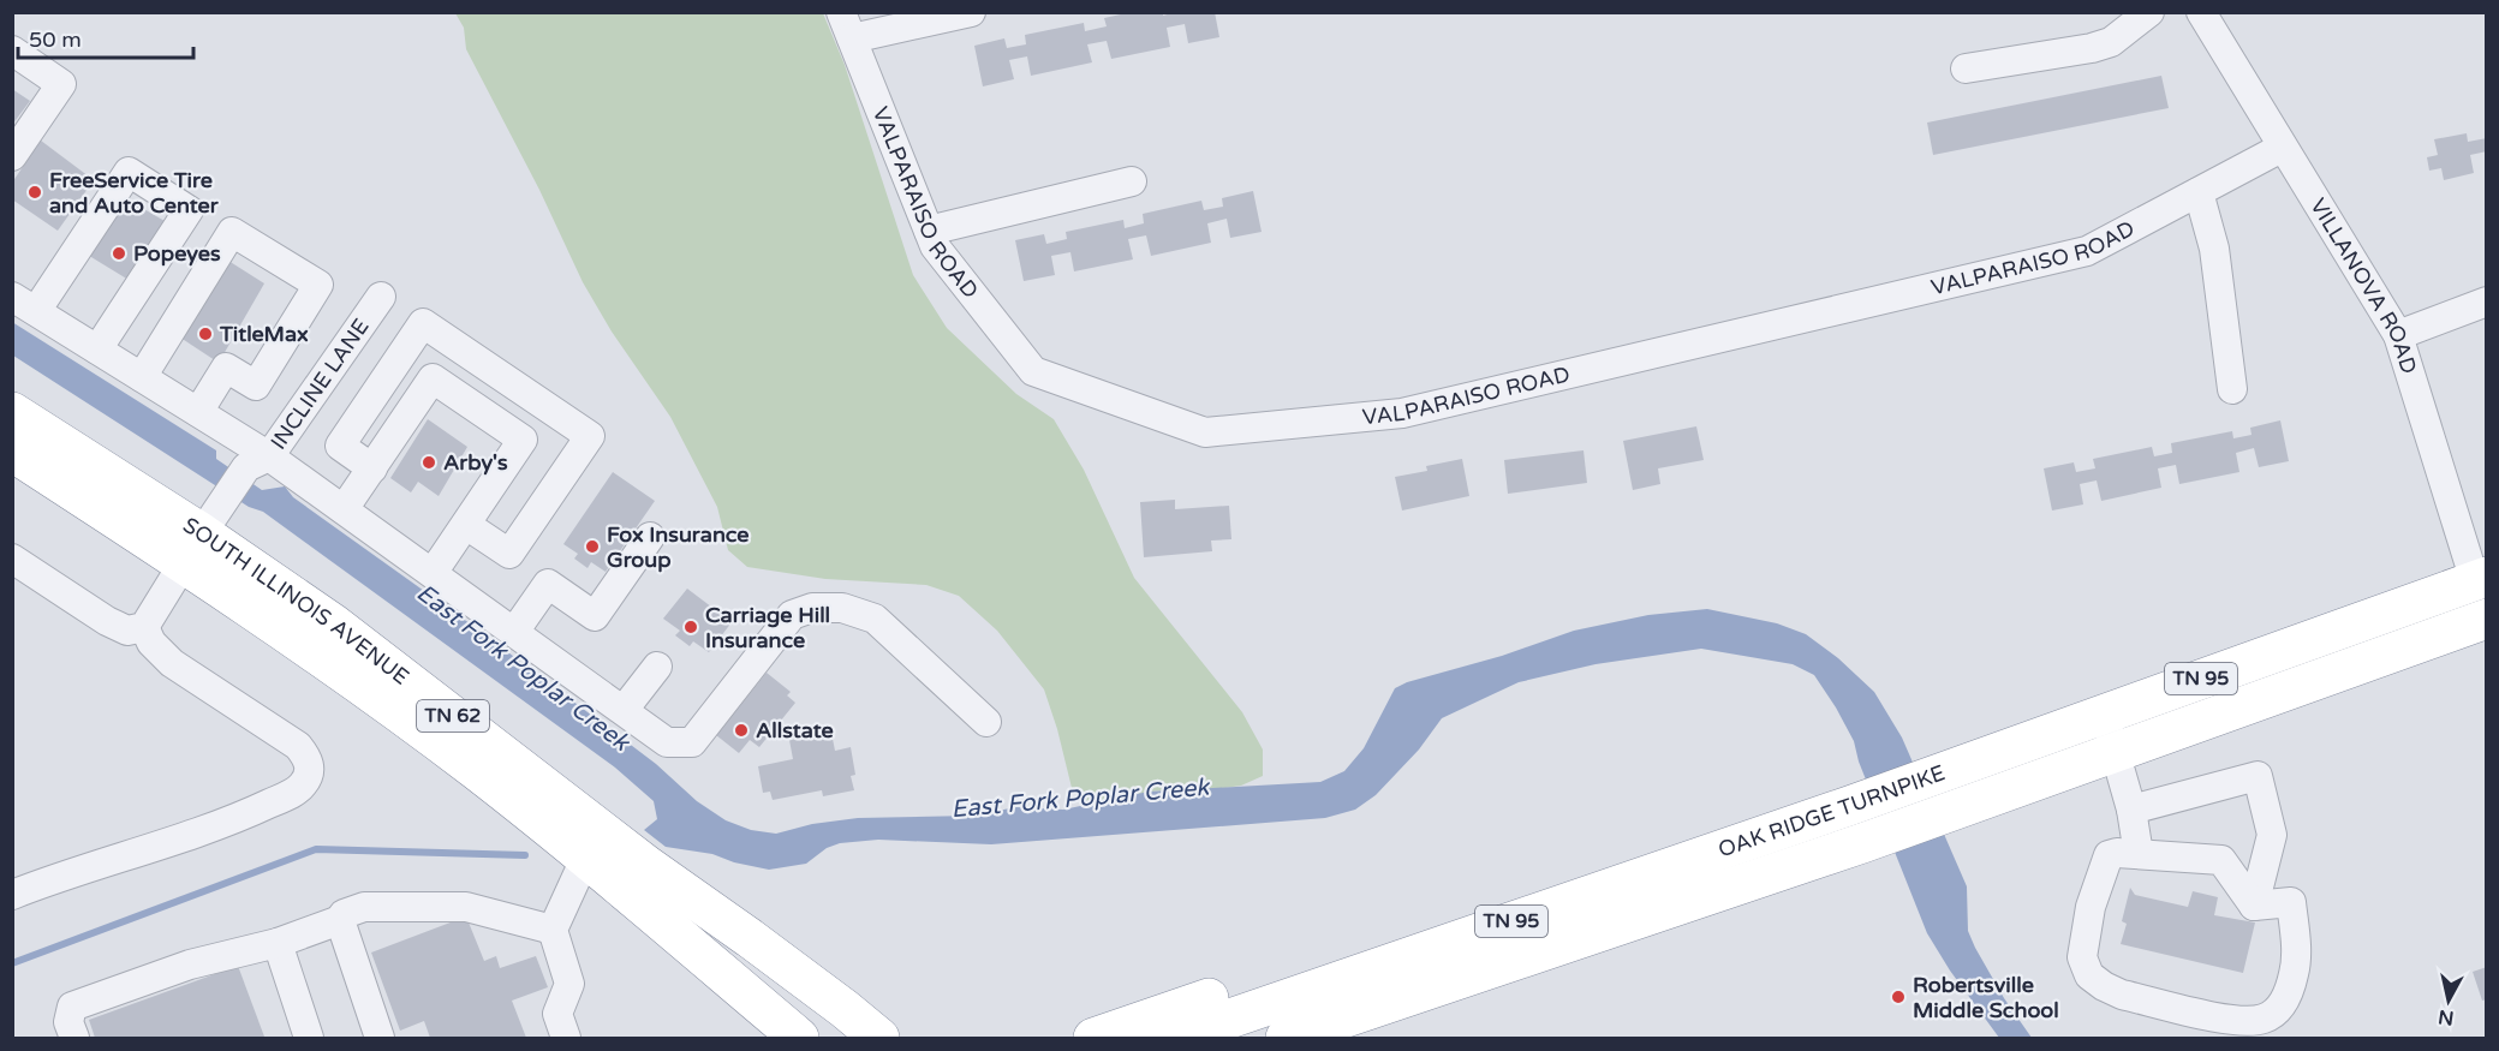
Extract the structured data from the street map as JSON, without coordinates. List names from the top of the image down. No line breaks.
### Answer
{"streets":{"highway":["SOUTH ILLINOIS AVENUE","TN 95","TN 62","OAK RIDGE TURNPIKE"],"street":["VALPARAISO ROAD","VILLANOVA ROAD","INCLINE LANE"]},"crossings":[["VALPARAISO ROAD","VILLANOVA ROAD"],["VILLANOVA ROAD","OAK RIDGE TURNPIKE"],["INCLINE LANE","SOUTH ILLINOIS AVENUE"]],"water":["East Fork Poplar Creek"],"places":["FreeService Tire and Auto Center","Popeyes","TitleMax","Arby's","Fox Insurance Group","Carriage Hill Insurance","Allstate","Robertsville Middle School"],"scale_bar":"50 m","north":"bottom"}
